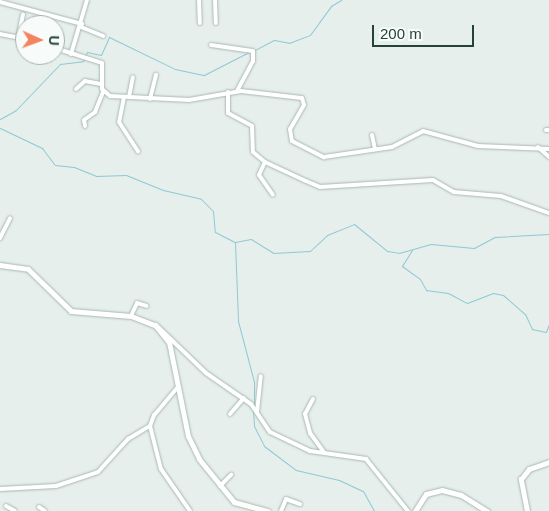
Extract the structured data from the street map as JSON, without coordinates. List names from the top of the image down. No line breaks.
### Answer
{"scale_bar":"200 m","north":"right"}
